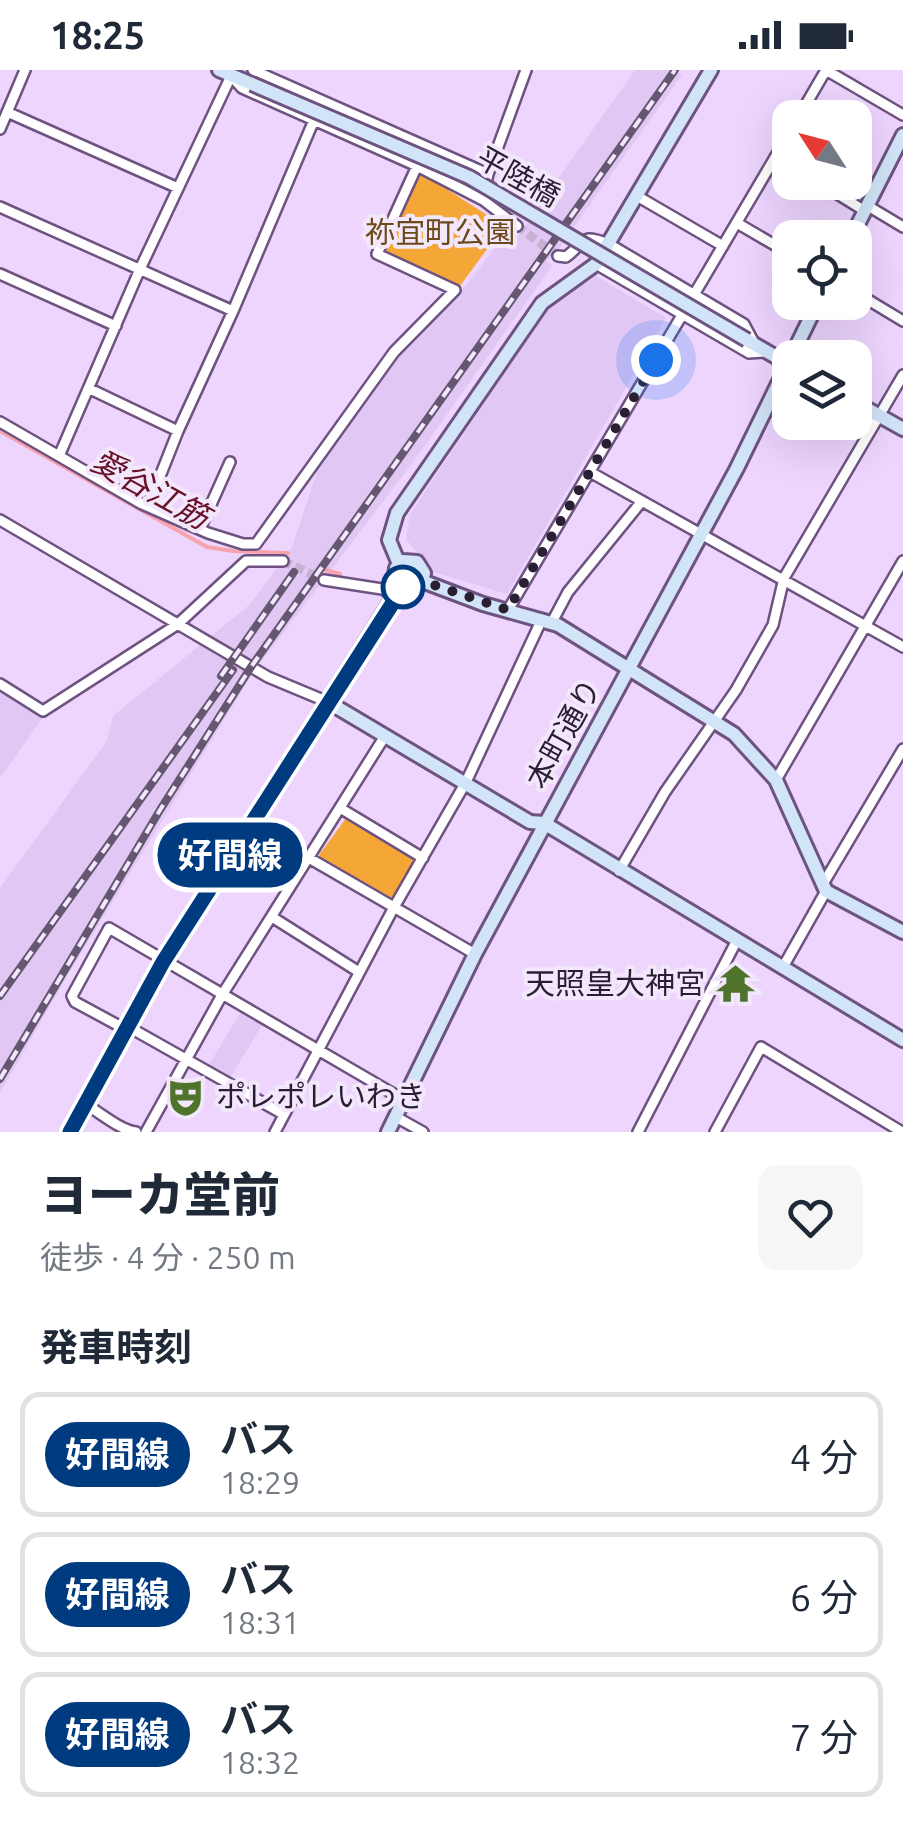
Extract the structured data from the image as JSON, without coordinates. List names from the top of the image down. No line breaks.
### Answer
{"streets":{"street":["平陸橋","本町通り"]},"water":["愛谷江筋"],"parks":["祢宜町公園"],"places":{"temple":["天照皇大神宮"],"theatre":["ポレポレいわき"]},"lines":["bus line 好間線"],"north":"top left","page":{"status":"18:25","on_map":"好間線","heading":[["ヨーカ堂前","徒歩 · 4 分 · 250 m"],"発車時刻"],"list":[{"mark":"好間線","name":"バス","note":"18:29","value":"4 分"},{"mark":"好間線","name":"バス","note":"18:31","value":"6 分"},{"mark":"好間線","name":"バス","note":"18:32","value":"7 分"}]}}
